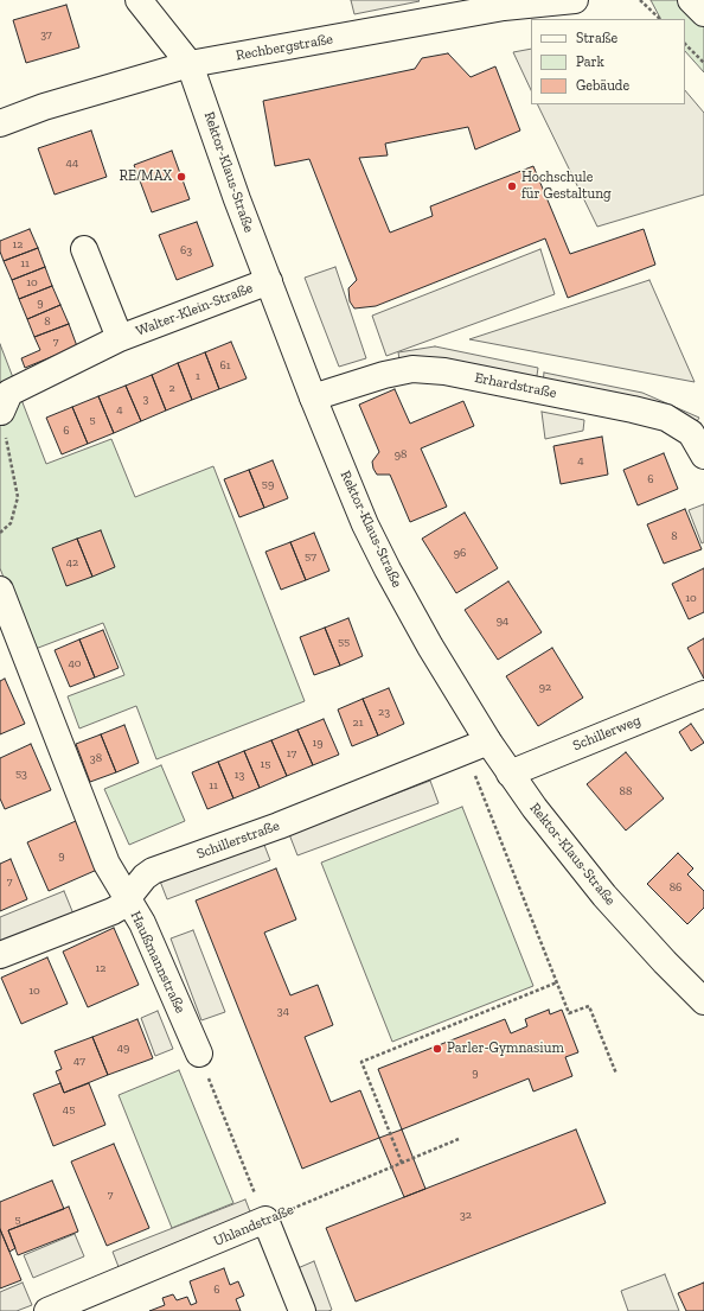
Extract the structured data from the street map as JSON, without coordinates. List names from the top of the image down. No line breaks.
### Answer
{"streets":{"street":["Rechbergstraße","Rektor-Klaus-Straße","Walter-Klein-Straße","Erhardstraße","Schillerweg","Schillerstraße","Haußmannstraße","Uhlandstraße"]},"crossings":[["Rechbergstraße","Rektor-Klaus-Straße"],["Rektor-Klaus-Straße","Walter-Klein-Straße"],["Rektor-Klaus-Straße","Erhardstraße"],["Rektor-Klaus-Straße","Schillerweg"],["Rektor-Klaus-Straße","Schillerstraße"],["Schillerstraße","Haußmannstraße"]],"places":["RE/MAX","Hochschule für Gestaltung","Parler-Gymnasium"],"house_numbers":["37","44","12","63","11","10","9","8","7","61","1","2","3","4","5","6","98","4","6","59","8","96","57","42","10","94","55","40","92","23","21","19","17","38","15","53","13","11","88","9","7","86","12","10","34","49","47","9","45","7","32","5","6"],"legend":["Straße","Park","Gebäude"]}
